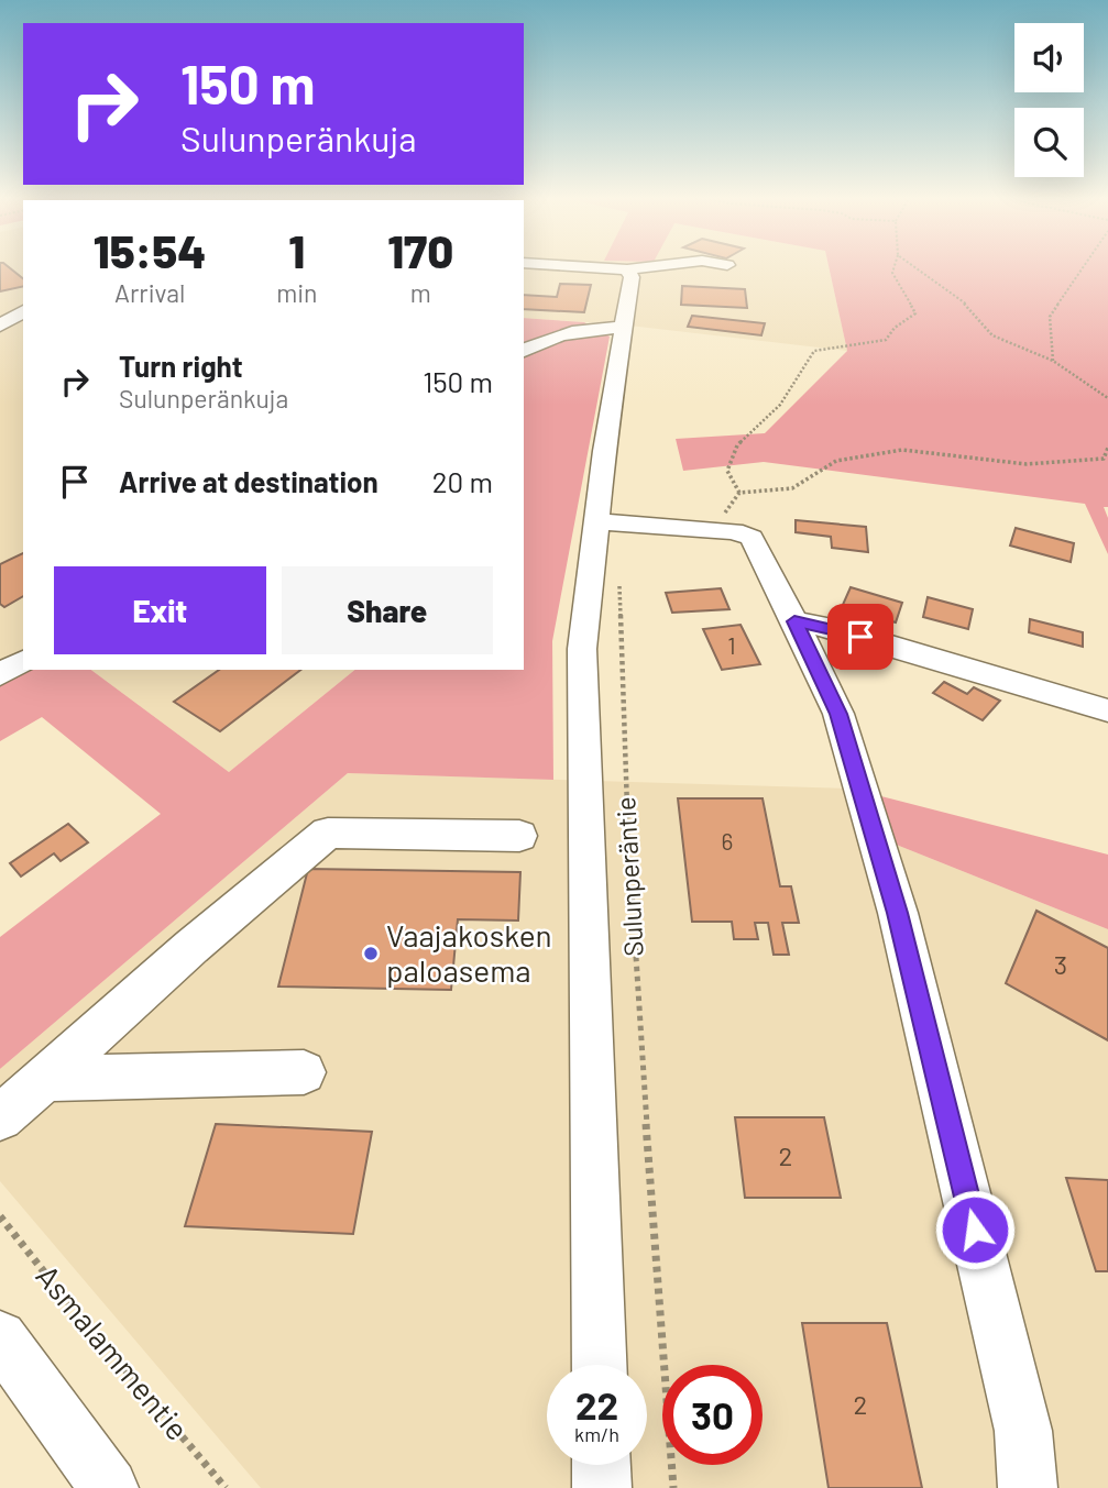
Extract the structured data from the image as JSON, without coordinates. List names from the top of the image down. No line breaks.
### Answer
{"streets":{"street":["Sulunperäntie"],"path":["Asmalammentie"]},"places":["Vaajakosken paloasema"],"house_numbers":["1","6","3","2","2"],"page":{"turn":["150 m","Sulunperänkuja"],"eta":["15:54","Arrival","1","min","170","m"],"list":[{"name":"Turn right","note":"Sulunperänkuja","value":"150 m"},{"name":"Arrive at destination","value":"20 m"}],"buttons":["Exit","Share"],"speed":"22 km/h","limit":"30"}}
